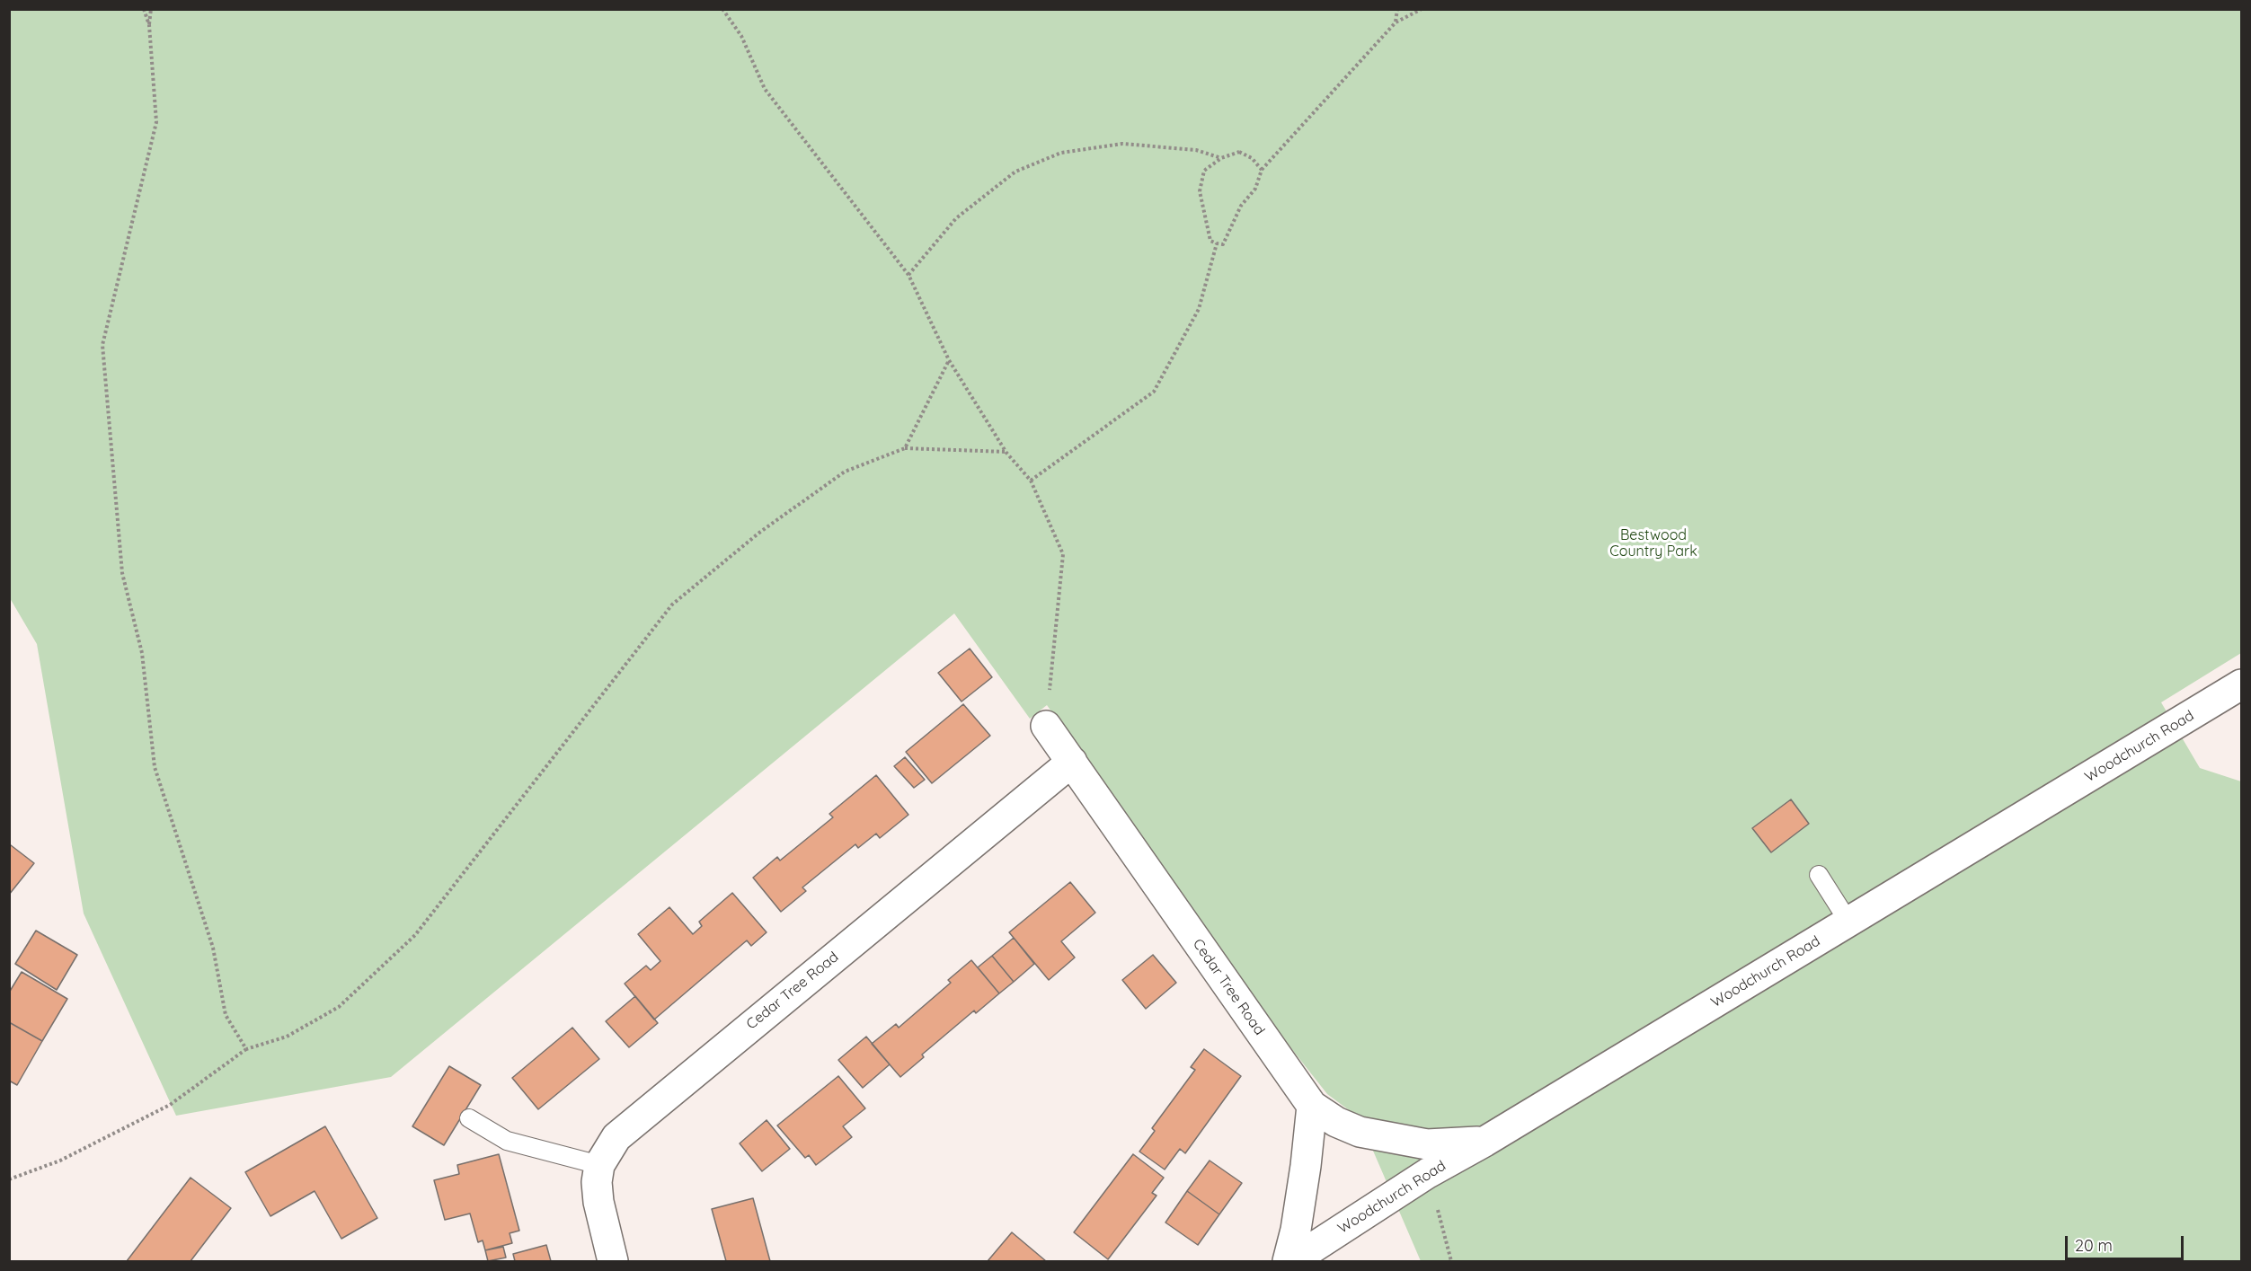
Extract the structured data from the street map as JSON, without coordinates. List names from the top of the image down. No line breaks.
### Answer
{"streets":{"street":["Woodchurch Road","Cedar Tree Road"]},"crossings":[["Woodchurch Road","Cedar Tree Road"]],"parks":["Bestwood Country Park"],"scale_bar":"20 m"}
